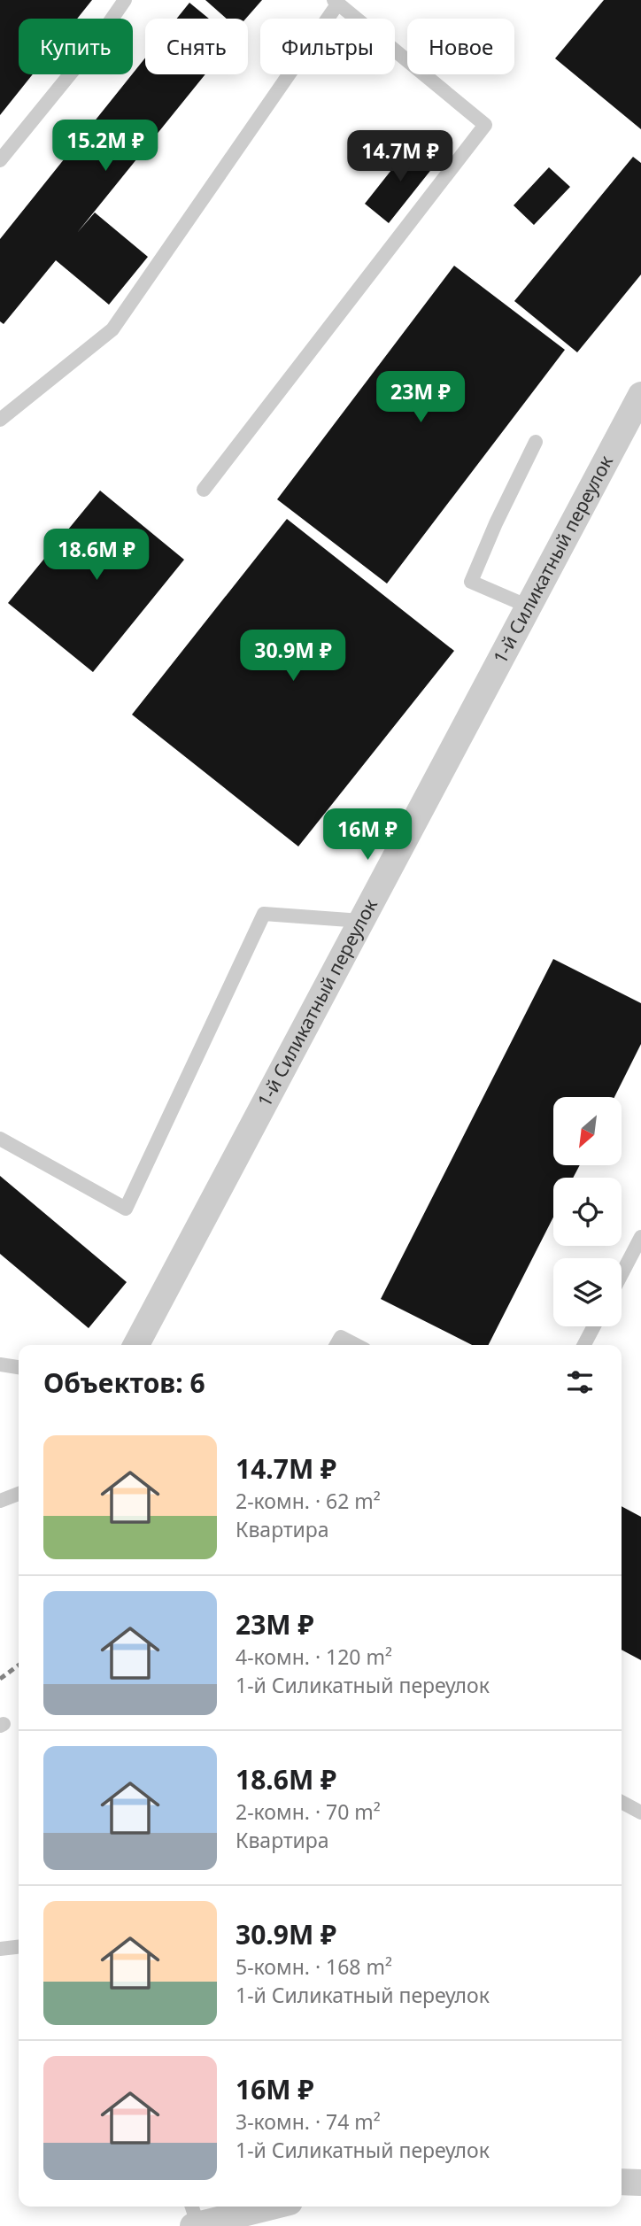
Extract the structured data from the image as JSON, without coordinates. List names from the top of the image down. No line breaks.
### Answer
{"streets":{"street":["1-й Силикатный переулок"]},"north":"bottom left","page":{"chip":["Купить","Снять","Фильтры","Новое"],"price":["15.2M ₽","14.7M ₽","23M ₽","18.6M ₽","30.9M ₽","16M ₽"],"heading":"Объектов: 6","list":[{"name":"14.7M ₽","note":"2-комн. · 62 m² · Квартира"},{"name":"23M ₽","note":"4-комн. · 120 m² · 1-й Силикатный переулок"},{"name":"18.6M ₽","note":"2-комн. · 70 m² · Квартира"},{"name":"30.9M ₽","note":"5-комн. · 168 m² · 1-й Силикатный переулок"},{"name":"16M ₽","note":"3-комн. · 74 m² · 1-й Силикатный переулок"}]}}
